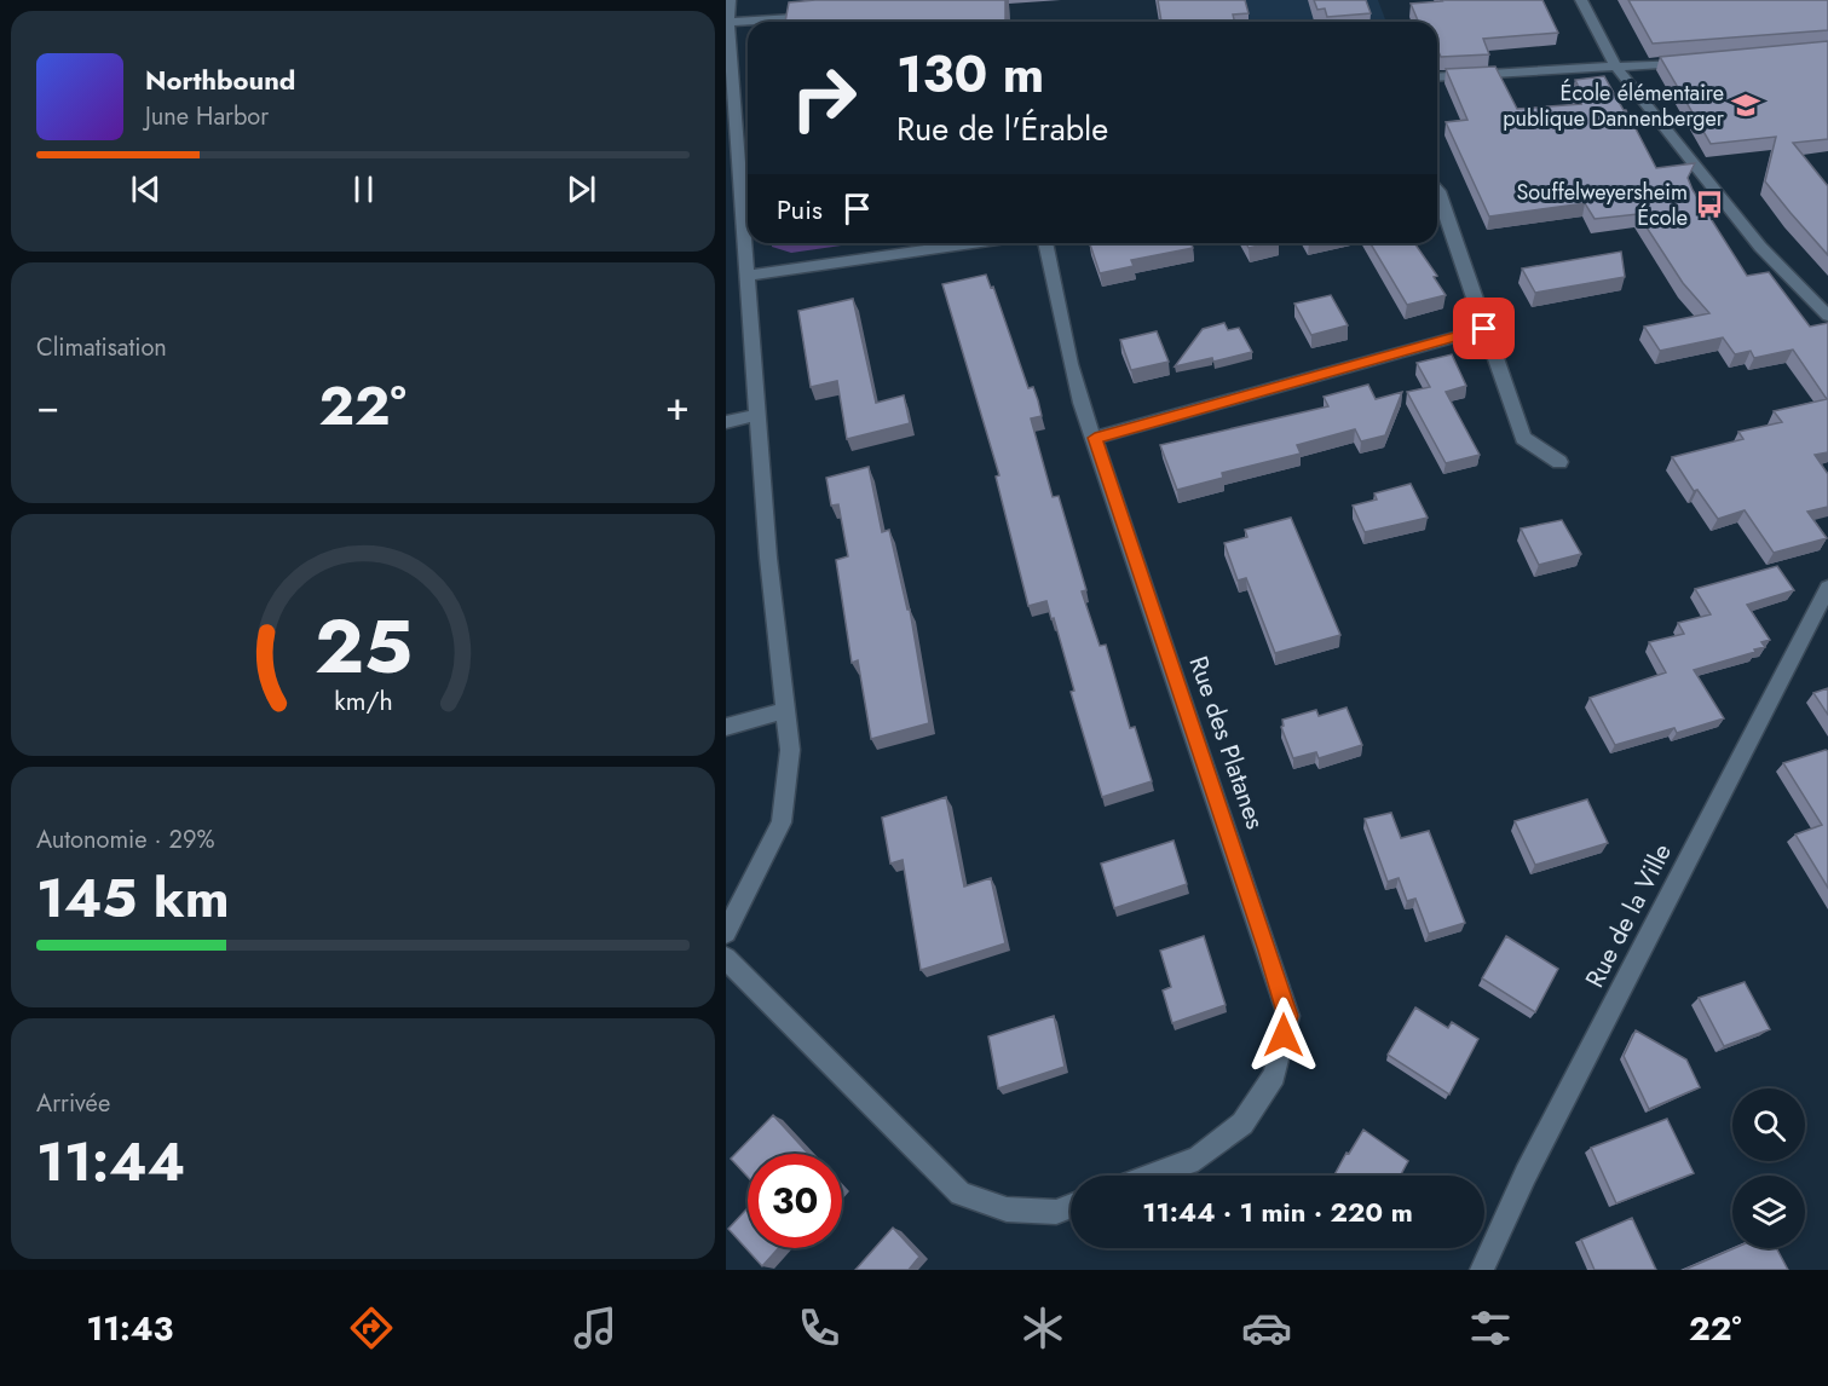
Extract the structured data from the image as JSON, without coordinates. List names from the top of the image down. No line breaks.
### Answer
{"streets":{"street":["Rue des Platanes","Rue de la Ville"]},"places":{"school or university":["École élémentaire publique Dannenberger"],"bus stop":["Souffelweyersheim École"]},"page":{"turn":["130 m","Rue de l'Érable"],"song":["Northbound","June Harbor"],"then":"Puis","tile":["Climatisation",["Autonomie · 29%","145 km"],["Arrivée","11:44"]],"heat":["−","22°","+"],"limit":"30","trip":"11:44 · 1 min · 220 m","tabs":["11:43","22°"],"gauge":["25","km/h"]}}
